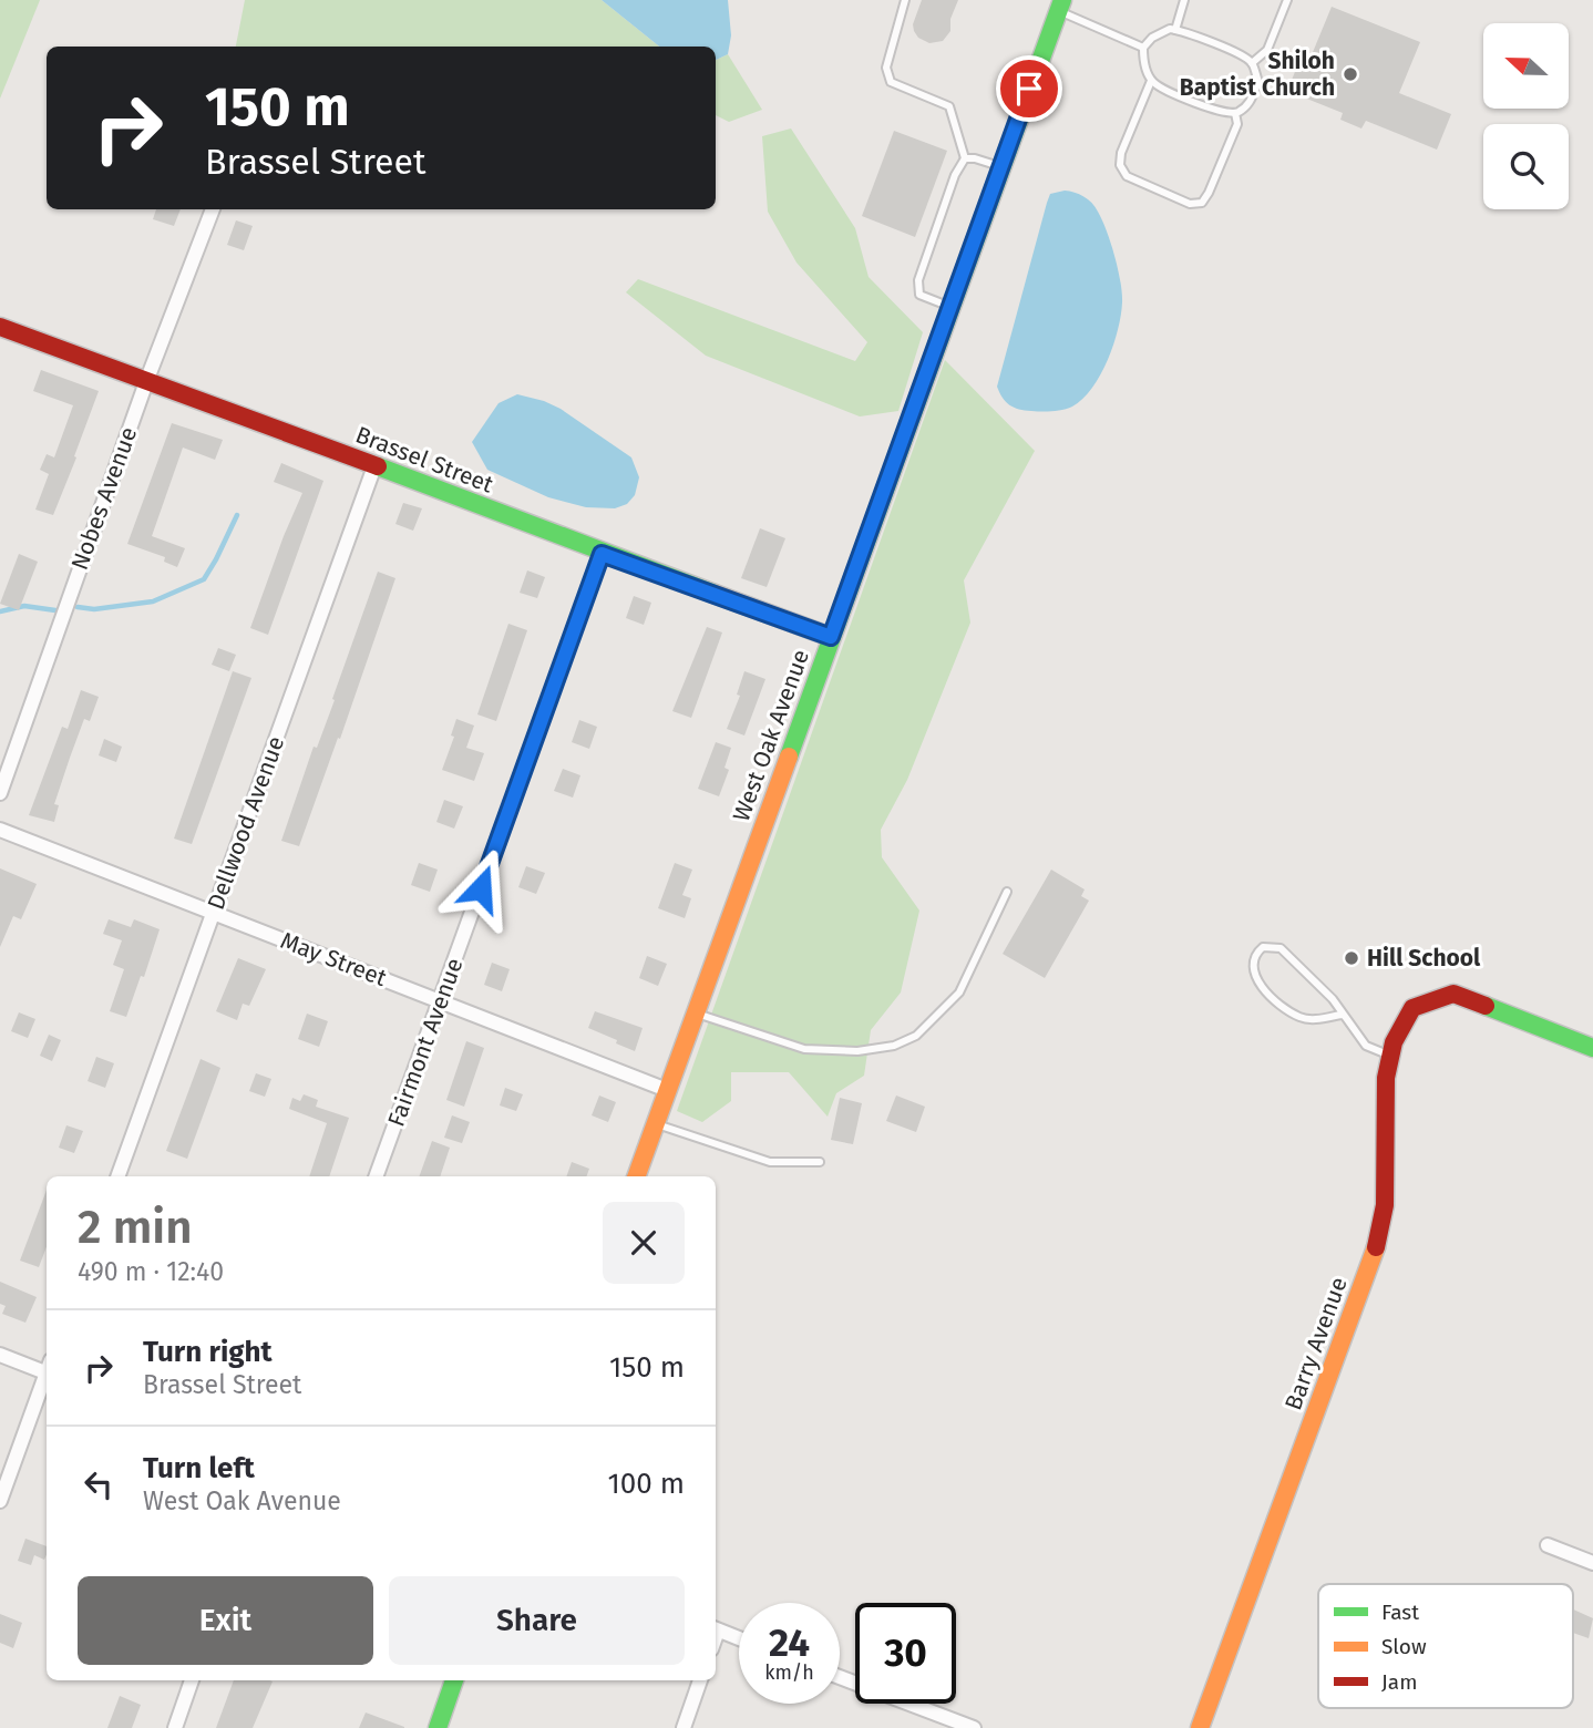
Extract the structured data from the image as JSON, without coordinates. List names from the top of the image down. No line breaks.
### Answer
{"streets":{"street":["Brassel Street","Nobes Avenue","West Oak Avenue","Dellwood Avenue","May Street","Fairmont Avenue","Barry Avenue"]},"crossings":[["Brassel Street","Nobes Avenue"],["Brassel Street","West Oak Avenue"],["Brassel Street","Dellwood Avenue"],["Brassel Street","Fairmont Avenue"],["West Oak Avenue","May Street"],["Dellwood Avenue","May Street"],["May Street","Fairmont Avenue"]],"places":["Shiloh Baptist Church","Hill School"],"legend":["Fast","Slow","Jam"],"north":"left","page":{"turn":["150 m","Brassel Street"],"heading":["2 min","490 m · 12:40"],"list":[{"name":"Turn right","note":"Brassel Street","value":"150 m"},{"name":"Turn left","note":"West Oak Avenue","value":"100 m"}],"buttons":["Exit","Share"],"speed":"24 km/h","limit":"30"}}
